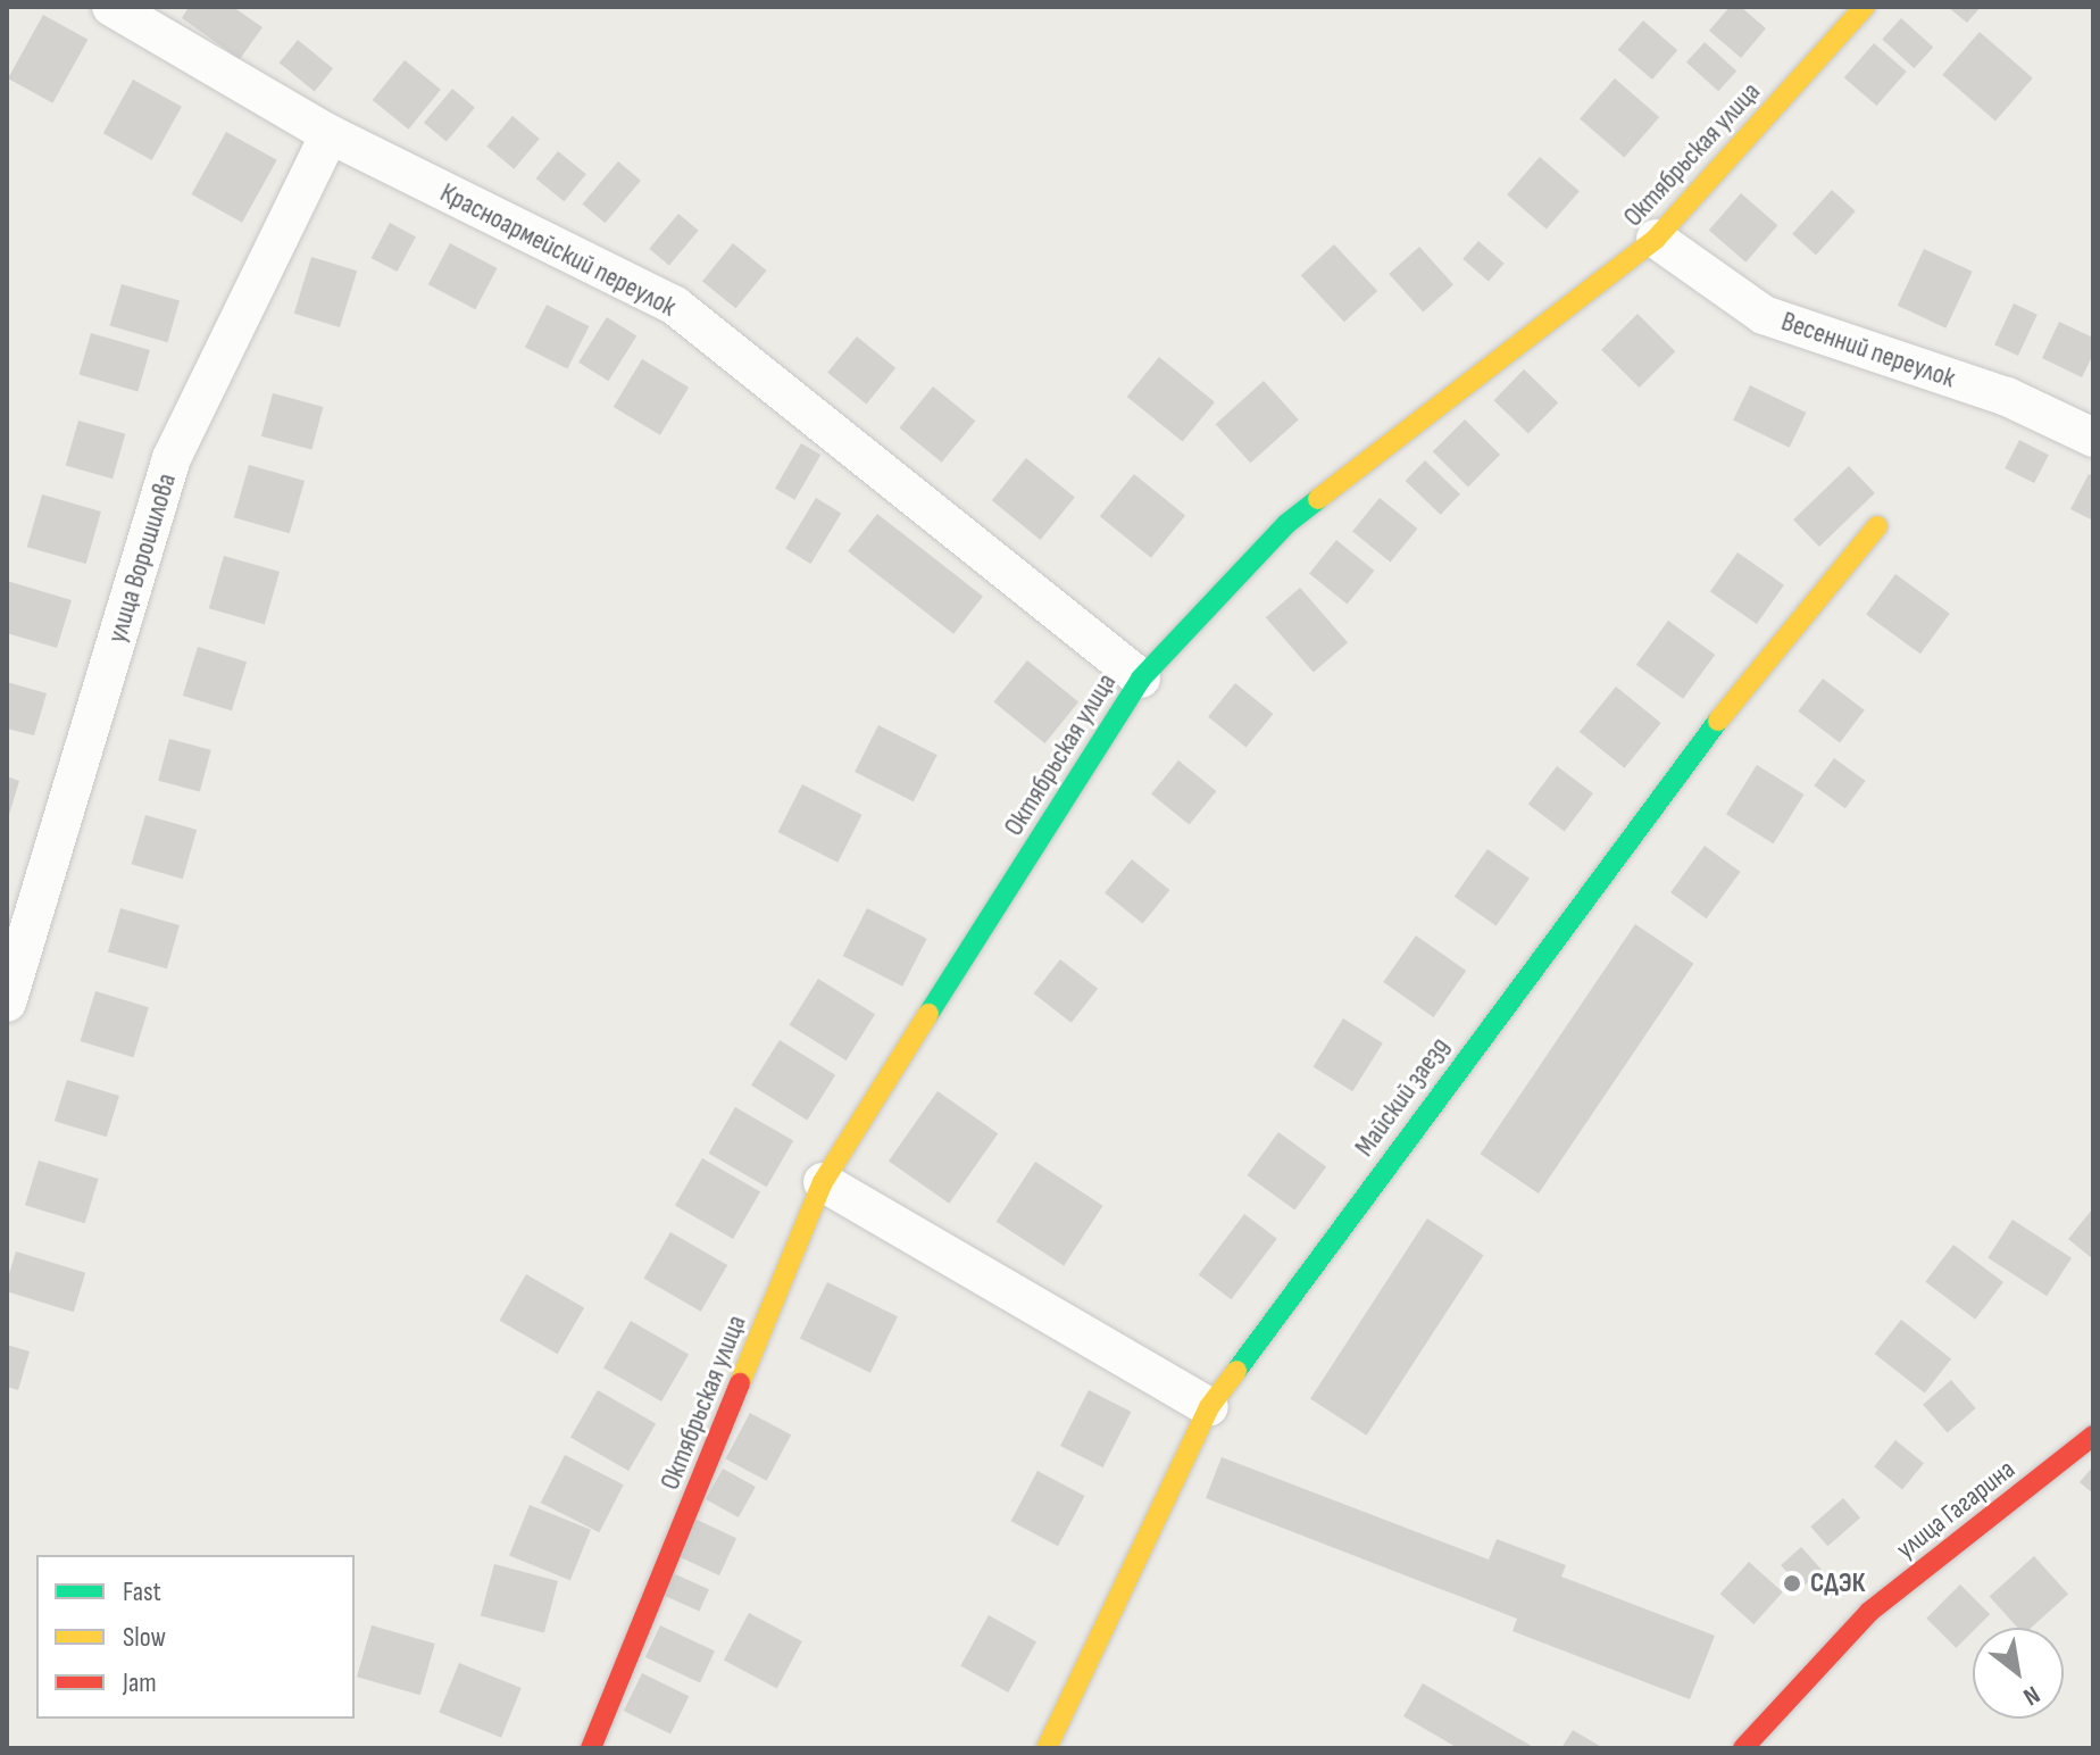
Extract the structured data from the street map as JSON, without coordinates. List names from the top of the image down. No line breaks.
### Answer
{"streets":{"street":["Октябрьская улица","Красноармейский переулок","Весенний переулок","улица Ворошилова","Майский заезд","улица Гагарина"]},"crossings":[["Октябрьская улица","Красноармейский переулок"],["Октябрьская улица","Весенний переулок"],["Красноармейский переулок","улица Ворошилова"]],"places":["СДЭК"],"legend":["Fast","Slow","Jam"],"north":"bottom right"}
